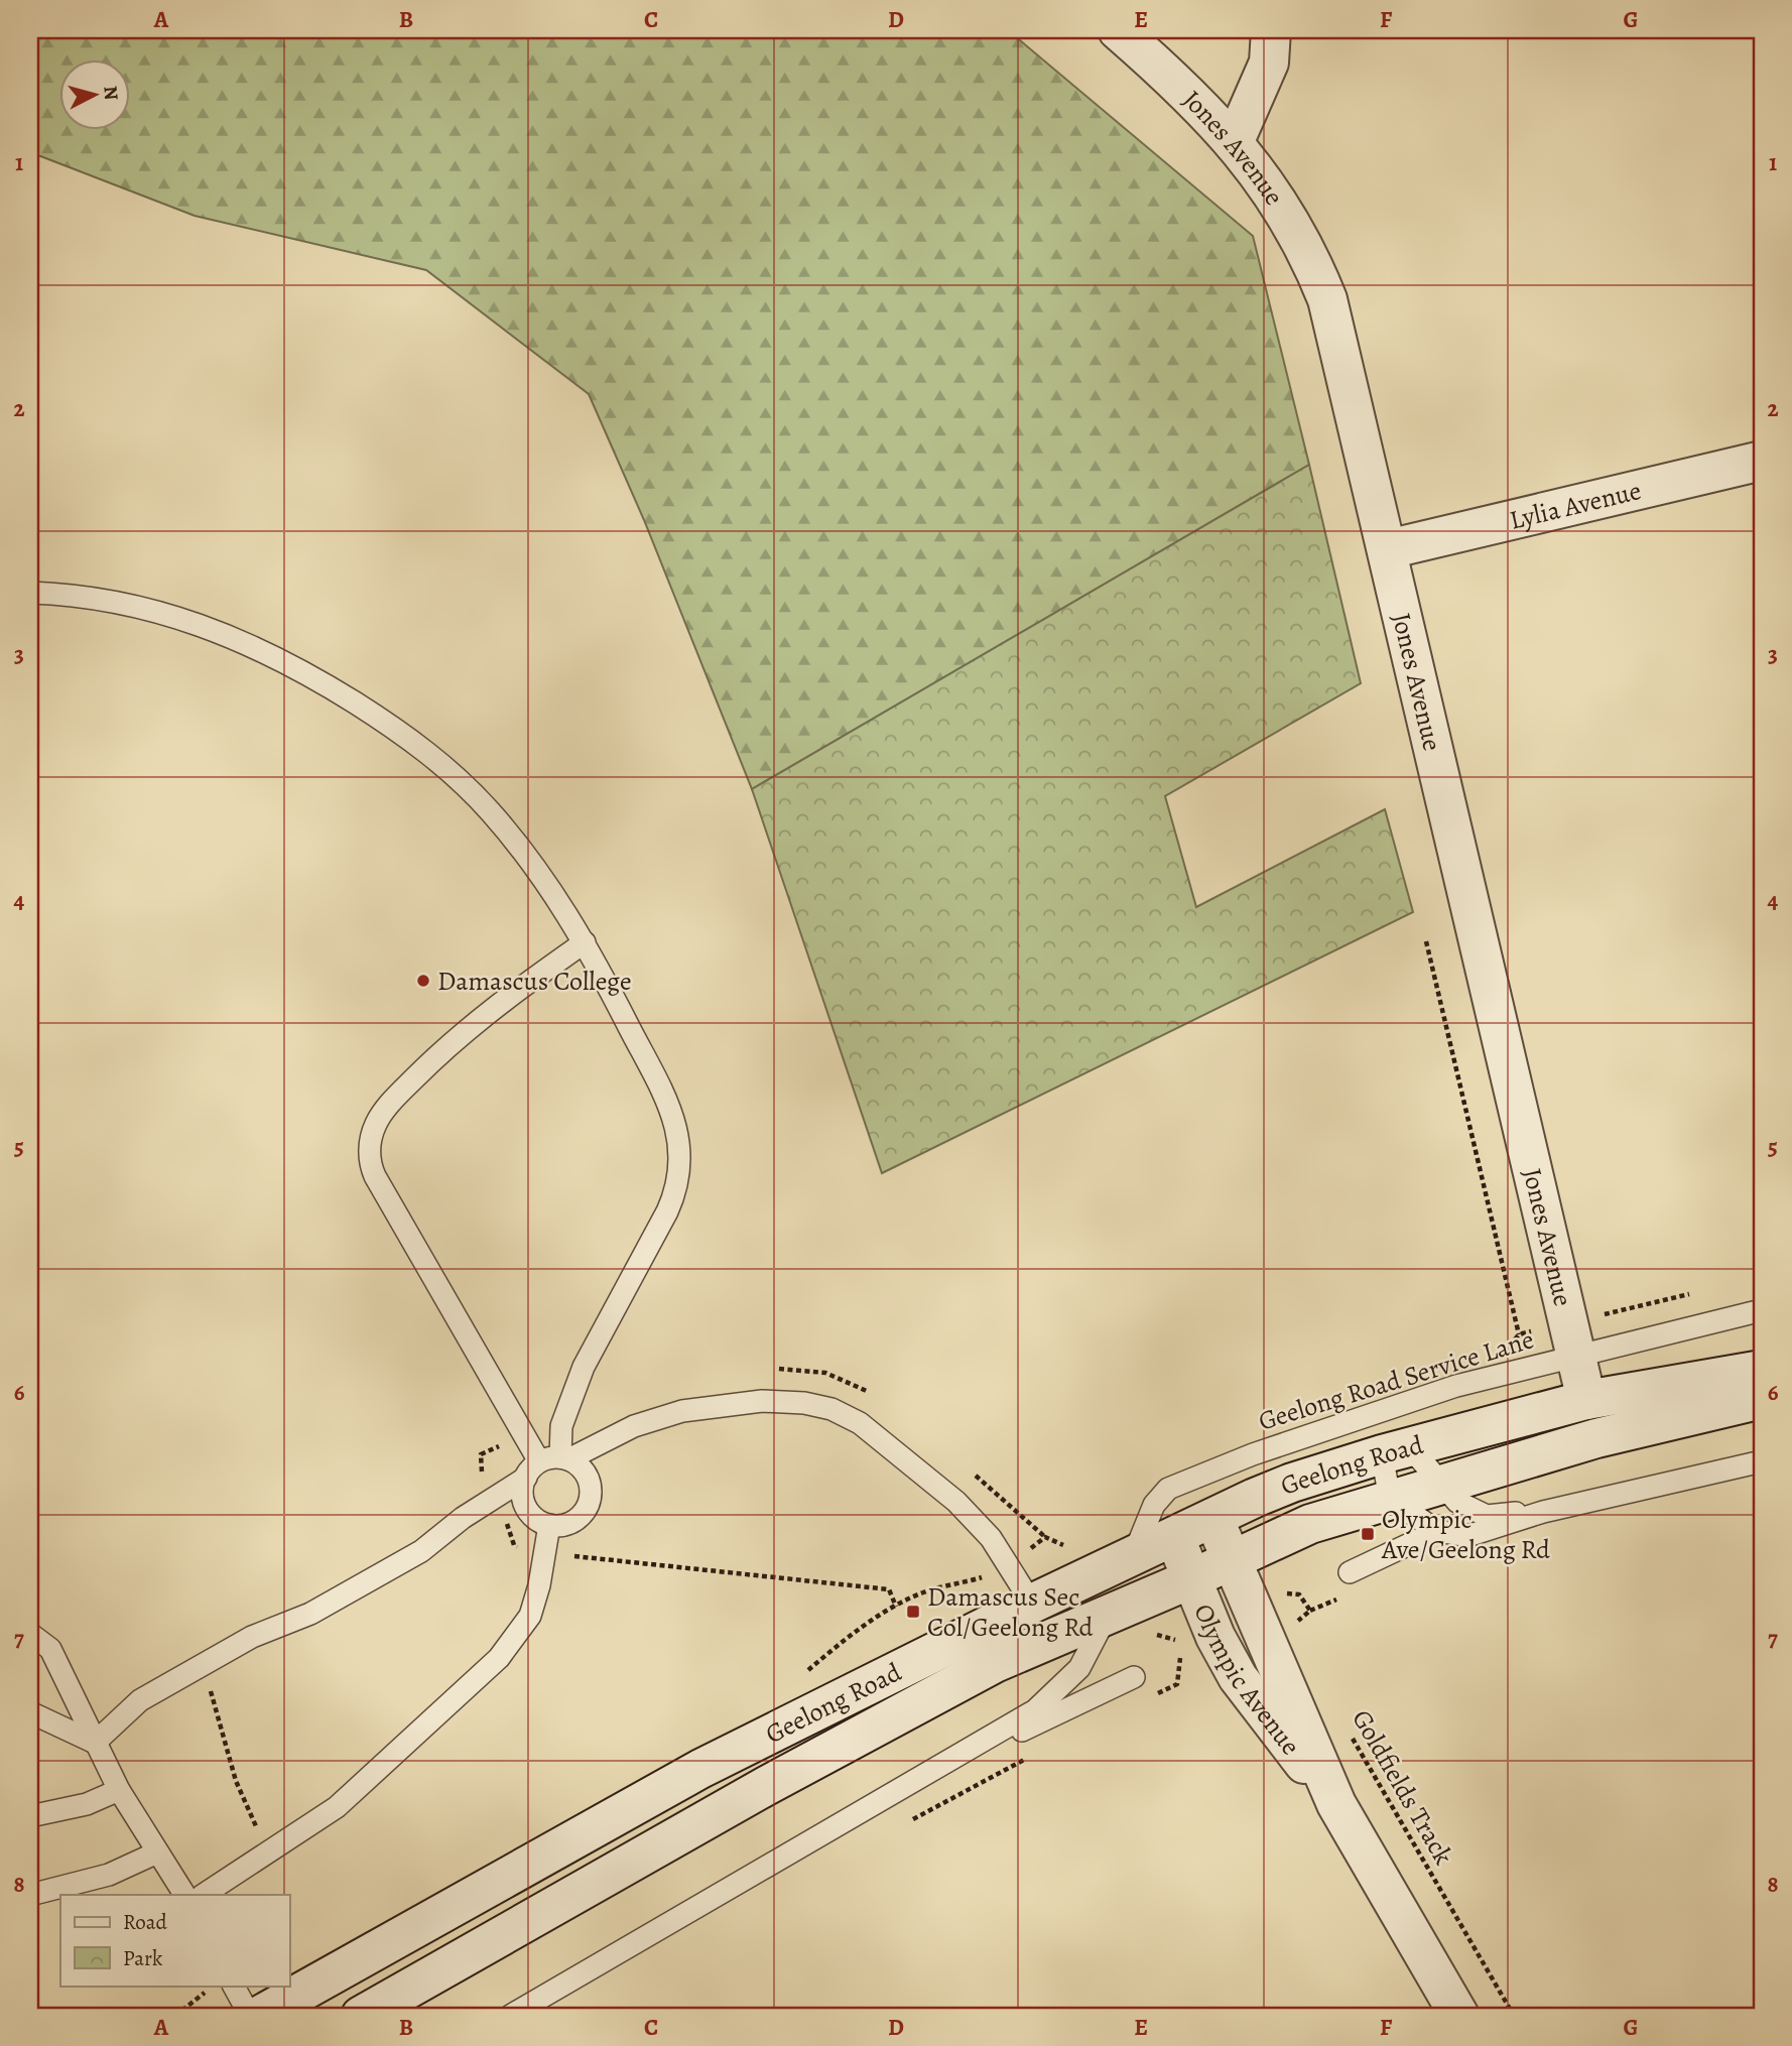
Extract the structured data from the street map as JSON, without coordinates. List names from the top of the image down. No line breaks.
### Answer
{"streets":{"main road":["Jones Avenue","Lylia Avenue","Geelong Road","Olympic Avenue"],"lane":["Geelong Road Service Lane"],"path":["Goldfields Track"]},"crossings":[["Jones Avenue","Lylia Avenue"],["Jones Avenue","Geelong Road Service Lane"],["Jones Avenue","Geelong Road"],["Geelong Road Service Lane","Geelong Road"],["Geelong Road","Olympic Avenue"]],"places":{"other":["Damascus College"],"transit":["Olympic Ave/Geelong Rd","Damascus Sec Col/Geelong Rd"]},"legend":["Road","Park"],"north":"right","grid":{"columns":["A","B","C","D","E","F","G"],"rows":["1","2","3","4","5","6","7","8"]}}
